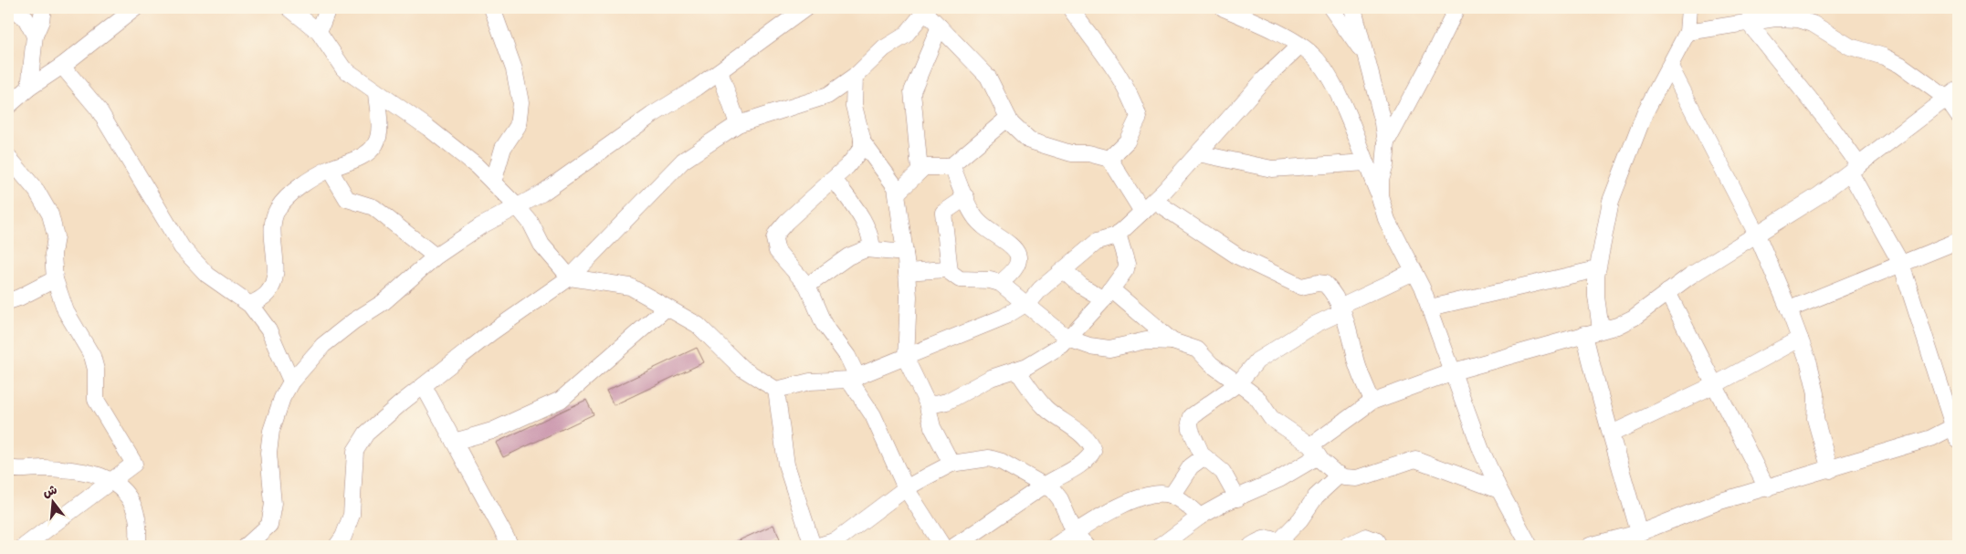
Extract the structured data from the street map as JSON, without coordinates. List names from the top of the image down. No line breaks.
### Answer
{"north":"top"}
